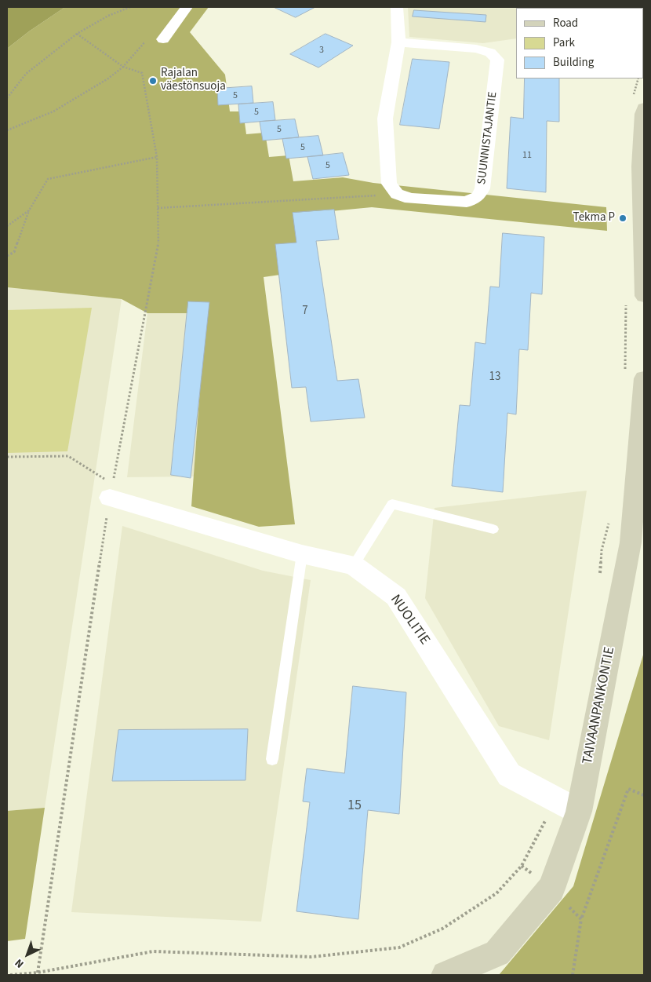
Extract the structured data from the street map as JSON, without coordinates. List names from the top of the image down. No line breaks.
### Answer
{"streets":{"street":["SUUNNISTAJANTIE","NUOLITIE","TAIVAANPANKONTIE"]},"crossings":[["NUOLITIE","TAIVAANPANKONTIE"]],"places":["Rajalan väestönsuoja","Tekma P"],"house_numbers":["3","5","5","5","5","11","5","7","13","15"],"legend":["Road","Park","Building"],"north":"bottom left"}
